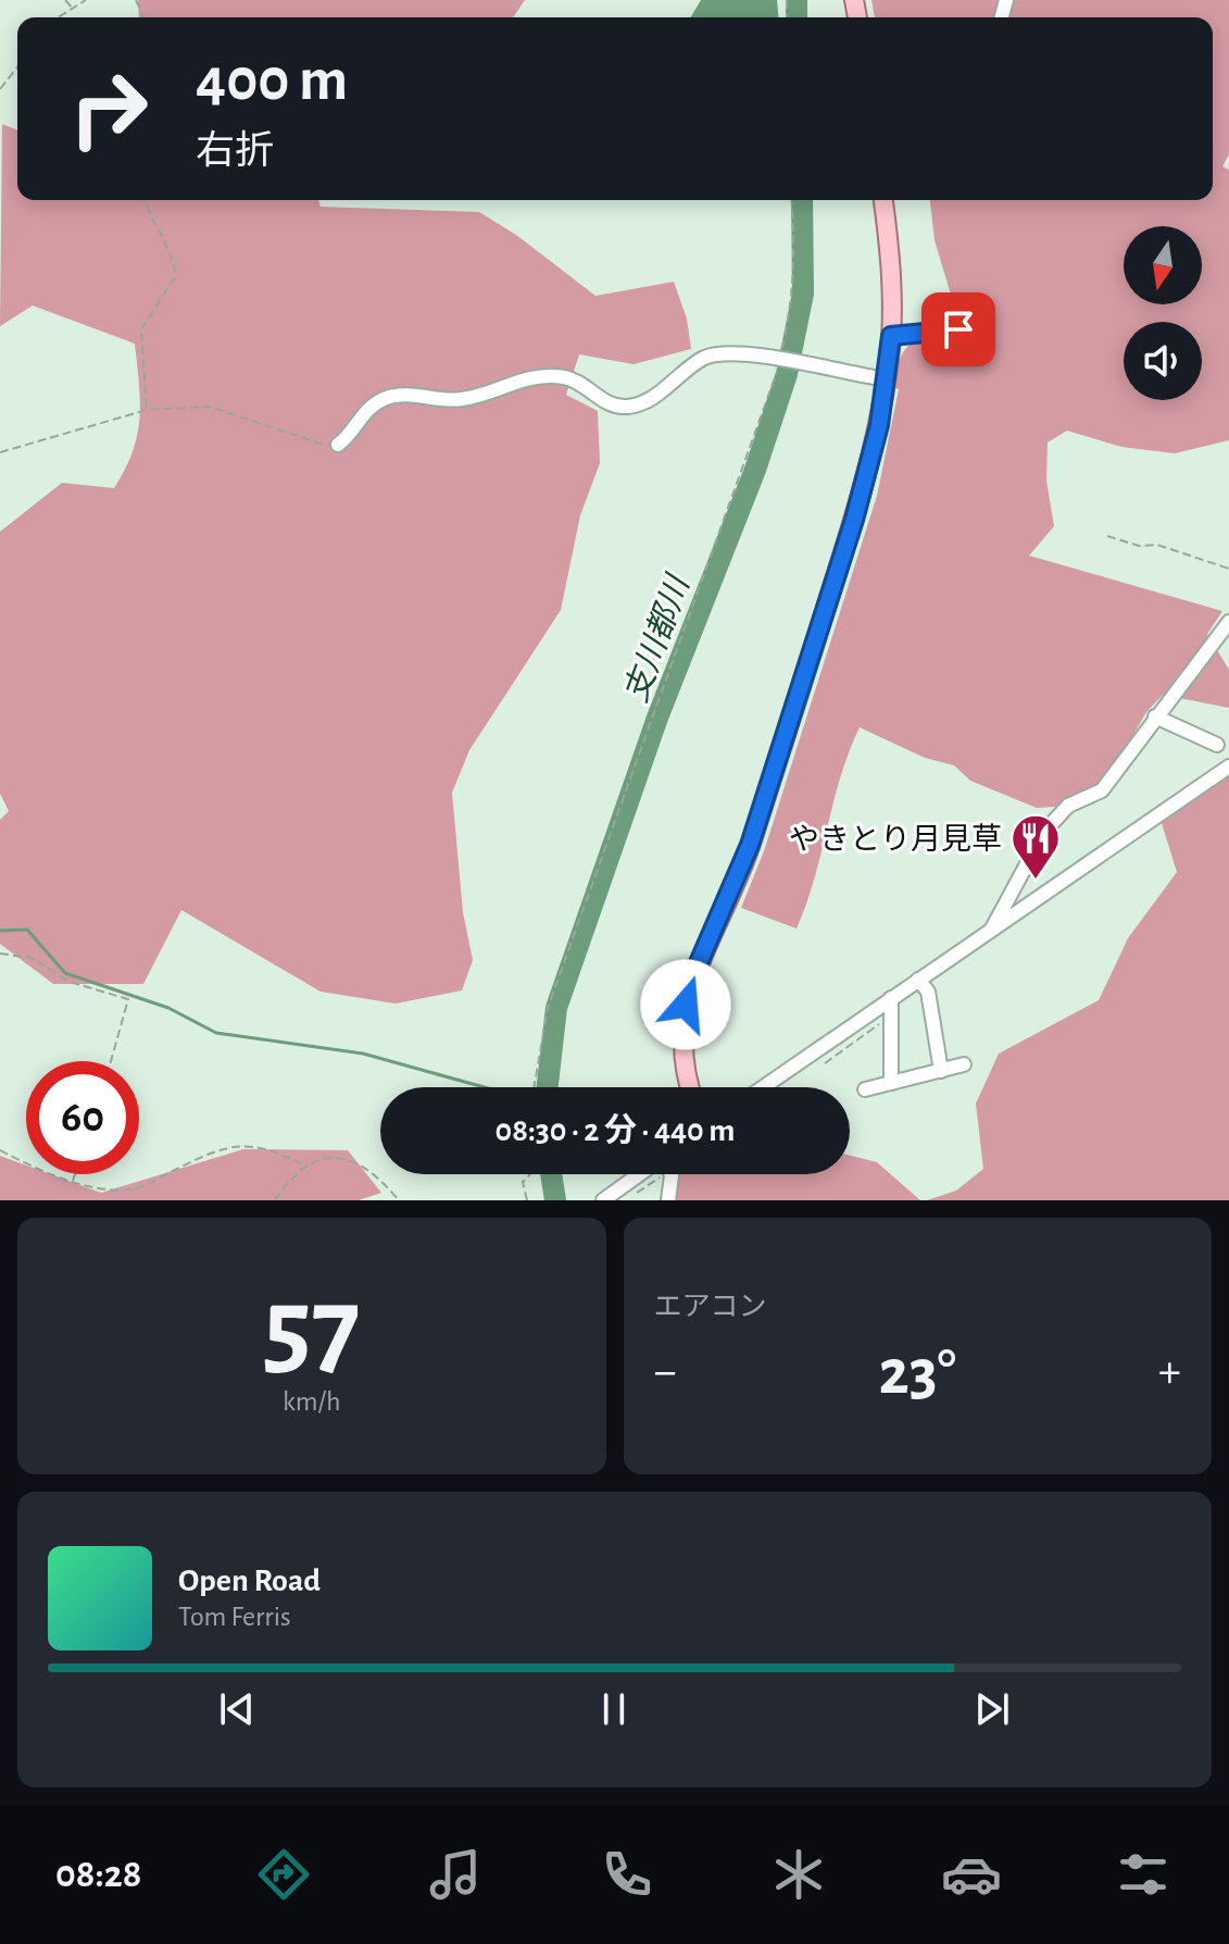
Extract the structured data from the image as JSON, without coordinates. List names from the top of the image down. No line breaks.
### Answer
{"water":["支川都川"],"places":{"restaurant":["やきとり月見草"]},"north":"bottom","page":{"turn":["400 m","右折"],"limit":"60","trip":"08:30 · 2 分 · 440 m","tile":[["57","km/h"],"エアコン"],"heat":["−","23°","+"],"song":["Open Road","Tom Ferris"],"tabs":"08:28"}}
